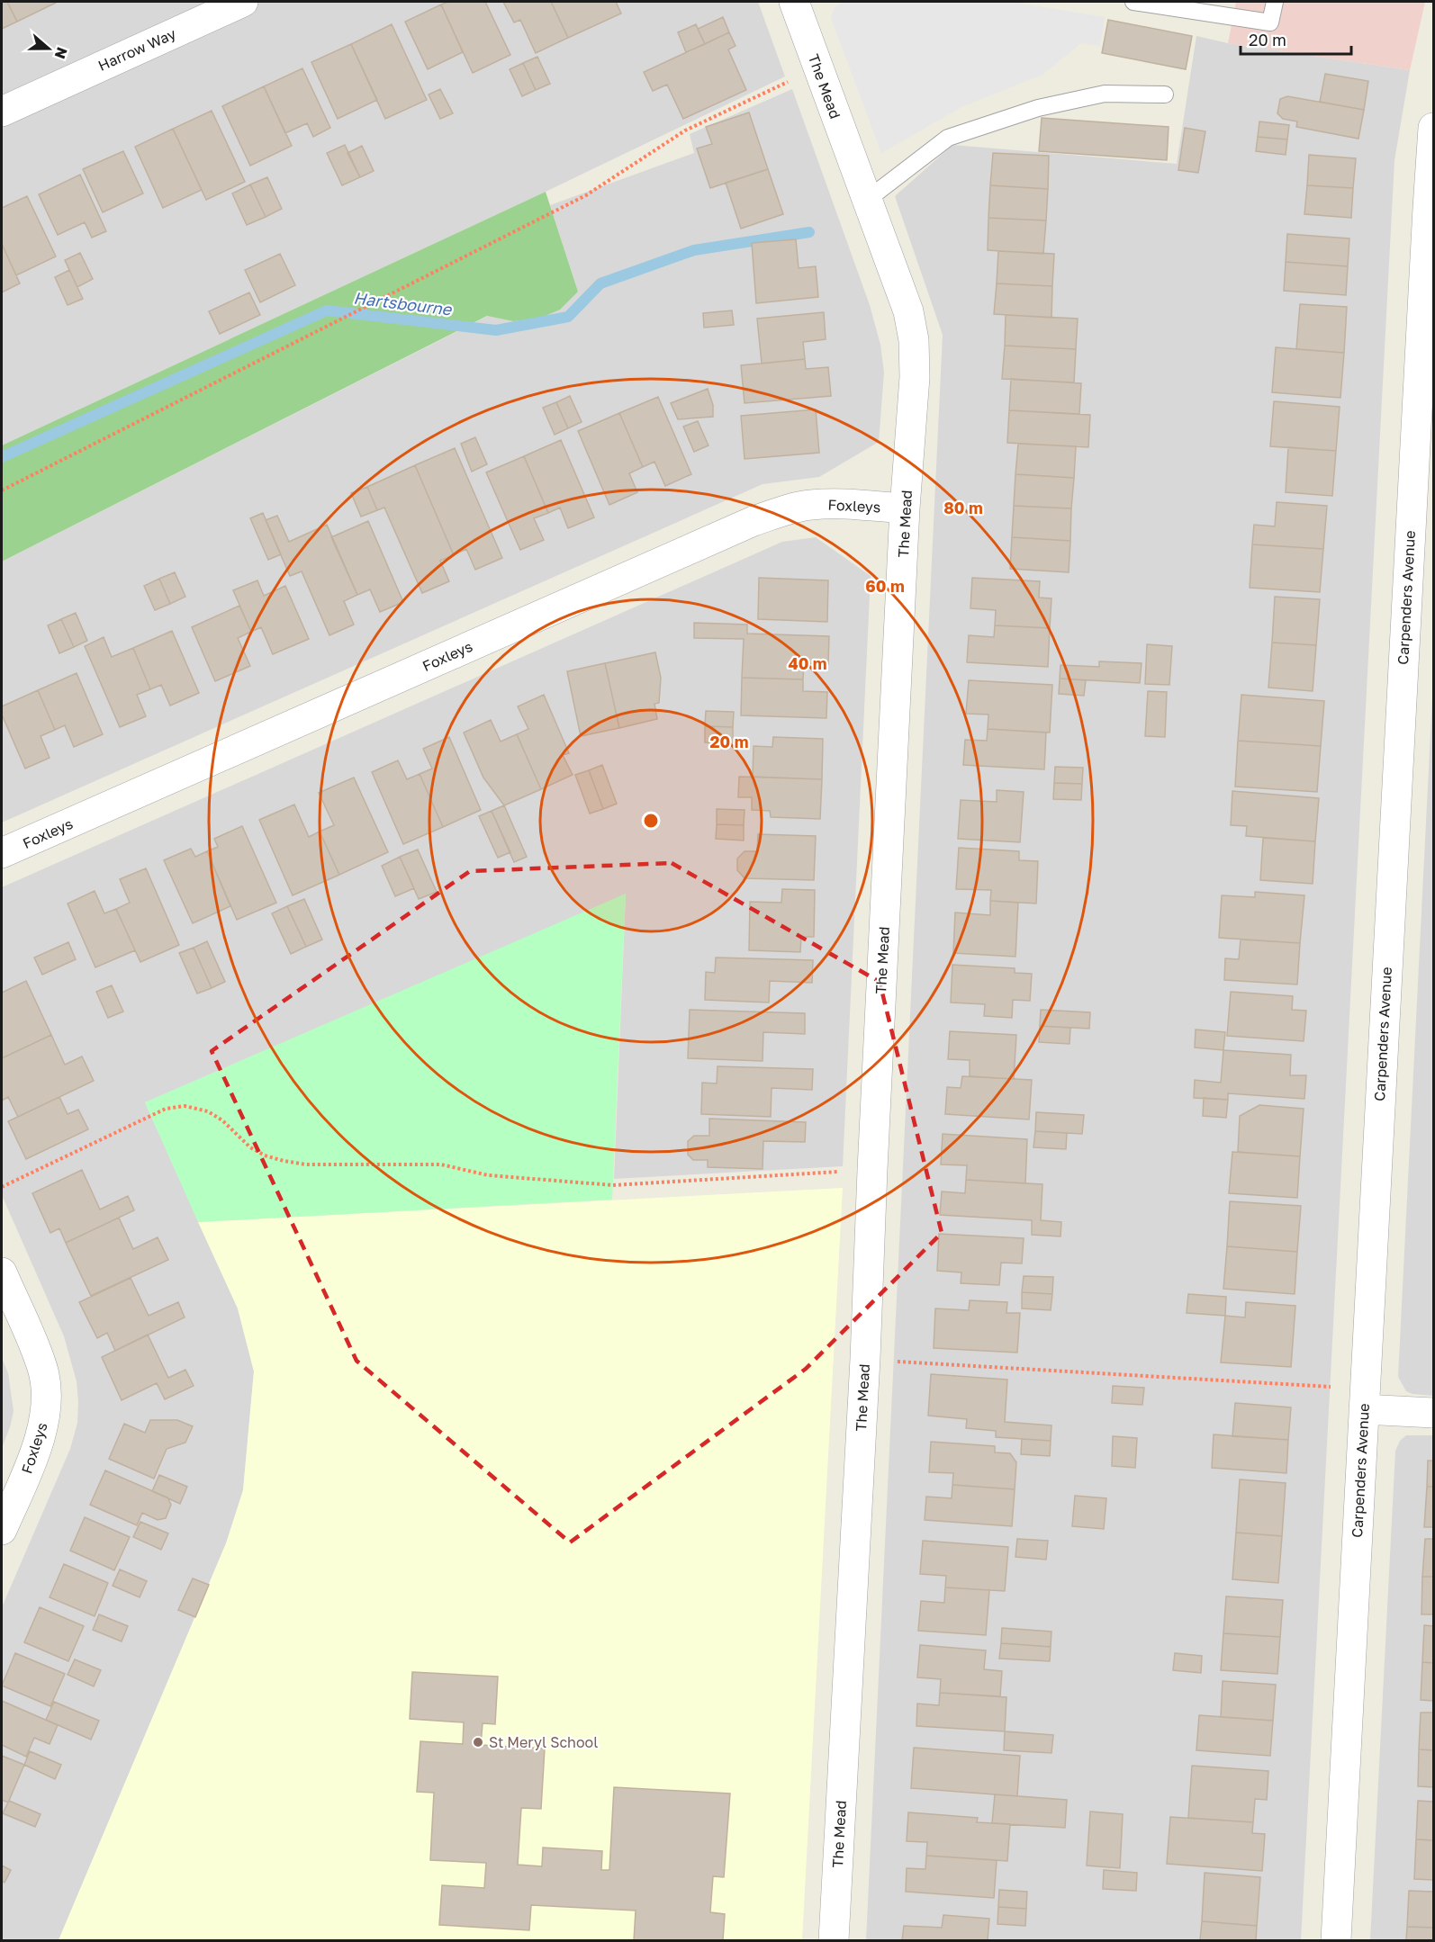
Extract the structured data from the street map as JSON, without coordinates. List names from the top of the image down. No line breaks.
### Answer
{"streets":{"street":["Harrow Way","The Mead","Foxleys","Carpenders Avenue"]},"crossings":[["The Mead","Foxleys"]],"water":["Hartsbourne"],"places":["St Meryl School"],"scale_bar":"20 m","north":"right","rings":["80 m","60 m","40 m","20 m"]}
